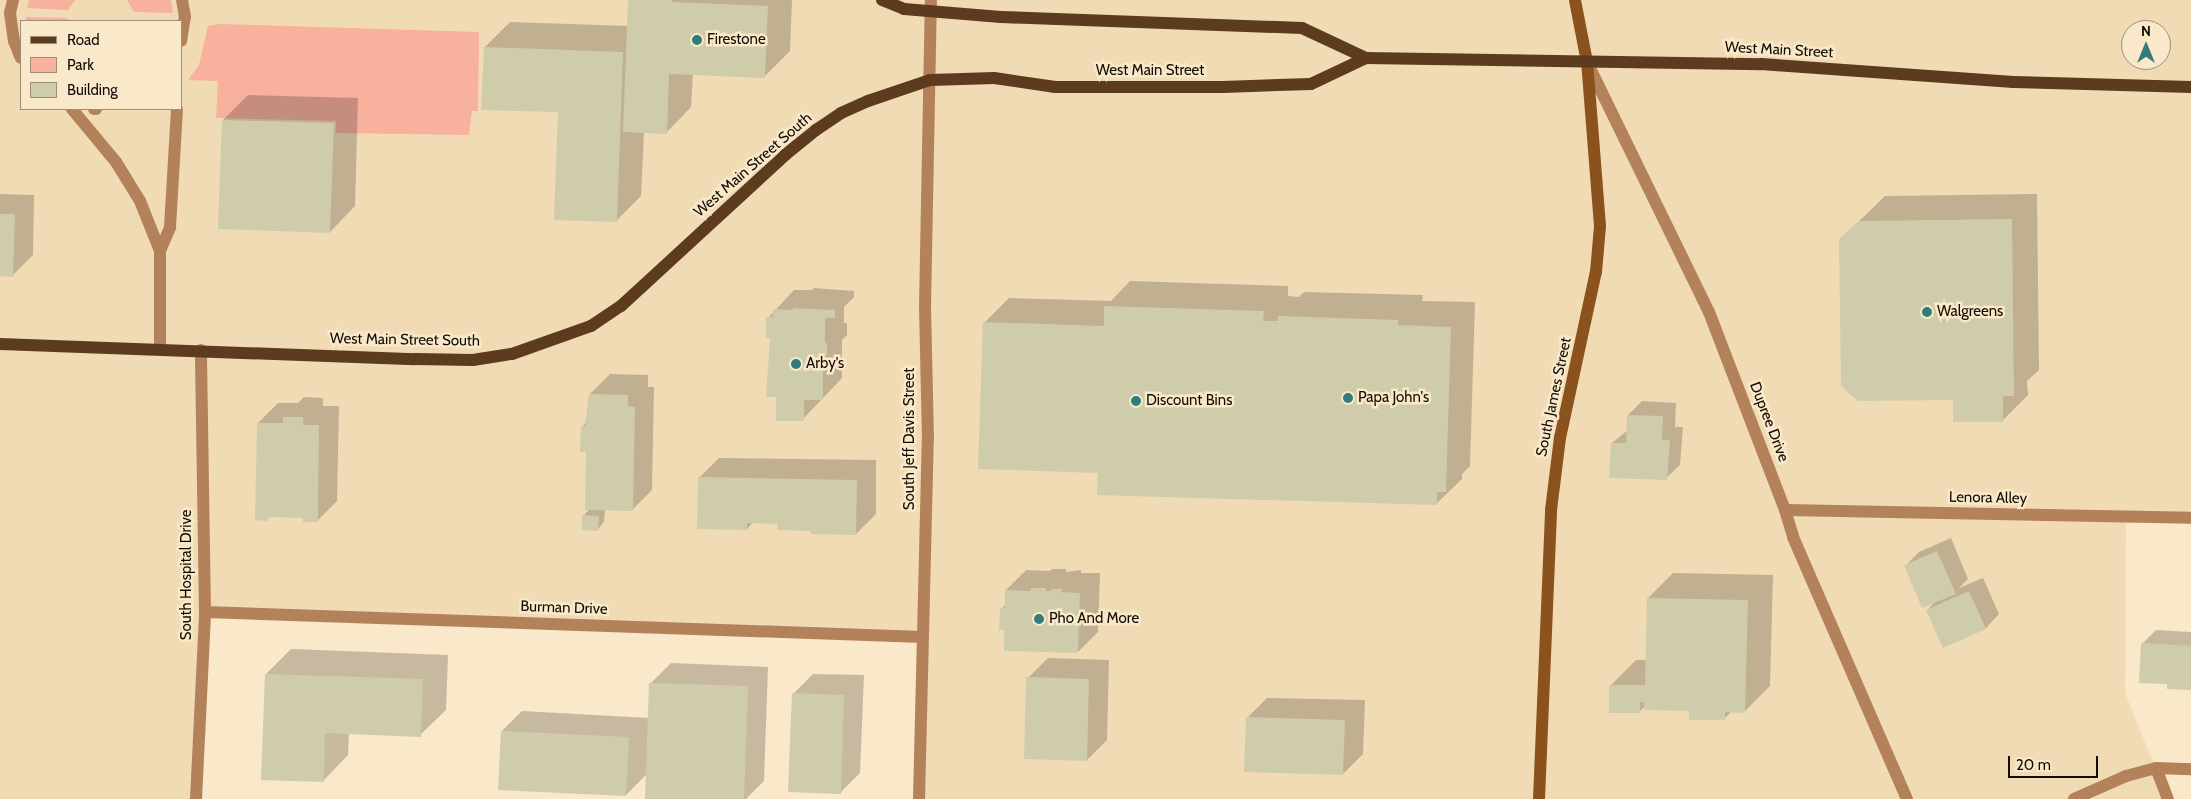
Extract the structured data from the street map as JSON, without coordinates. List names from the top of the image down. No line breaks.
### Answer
{"streets":{"main road":["West Main Street","West Main Street South"],"street":["South James Street","Dupree Drive","South Jeff Davis Street","Lenora Alley","South Hospital Drive","Burman Drive"]},"crossings":[["West Main Street","West Main Street South"],["West Main Street","South James Street"],["West Main Street","Dupree Drive"],["West Main Street","South Jeff Davis Street"],["West Main Street South","South Jeff Davis Street"],["West Main Street South","South Hospital Drive"],["South James Street","Dupree Drive"],["Dupree Drive","Lenora Alley"],["South Jeff Davis Street","Burman Drive"],["South Hospital Drive","Burman Drive"]],"places":["Firestone","Walgreens","Arby's","Papa John's","Discount Bins","Pho And More"],"legend":["Road","Park","Building"],"scale_bar":"20 m","north":"top"}
